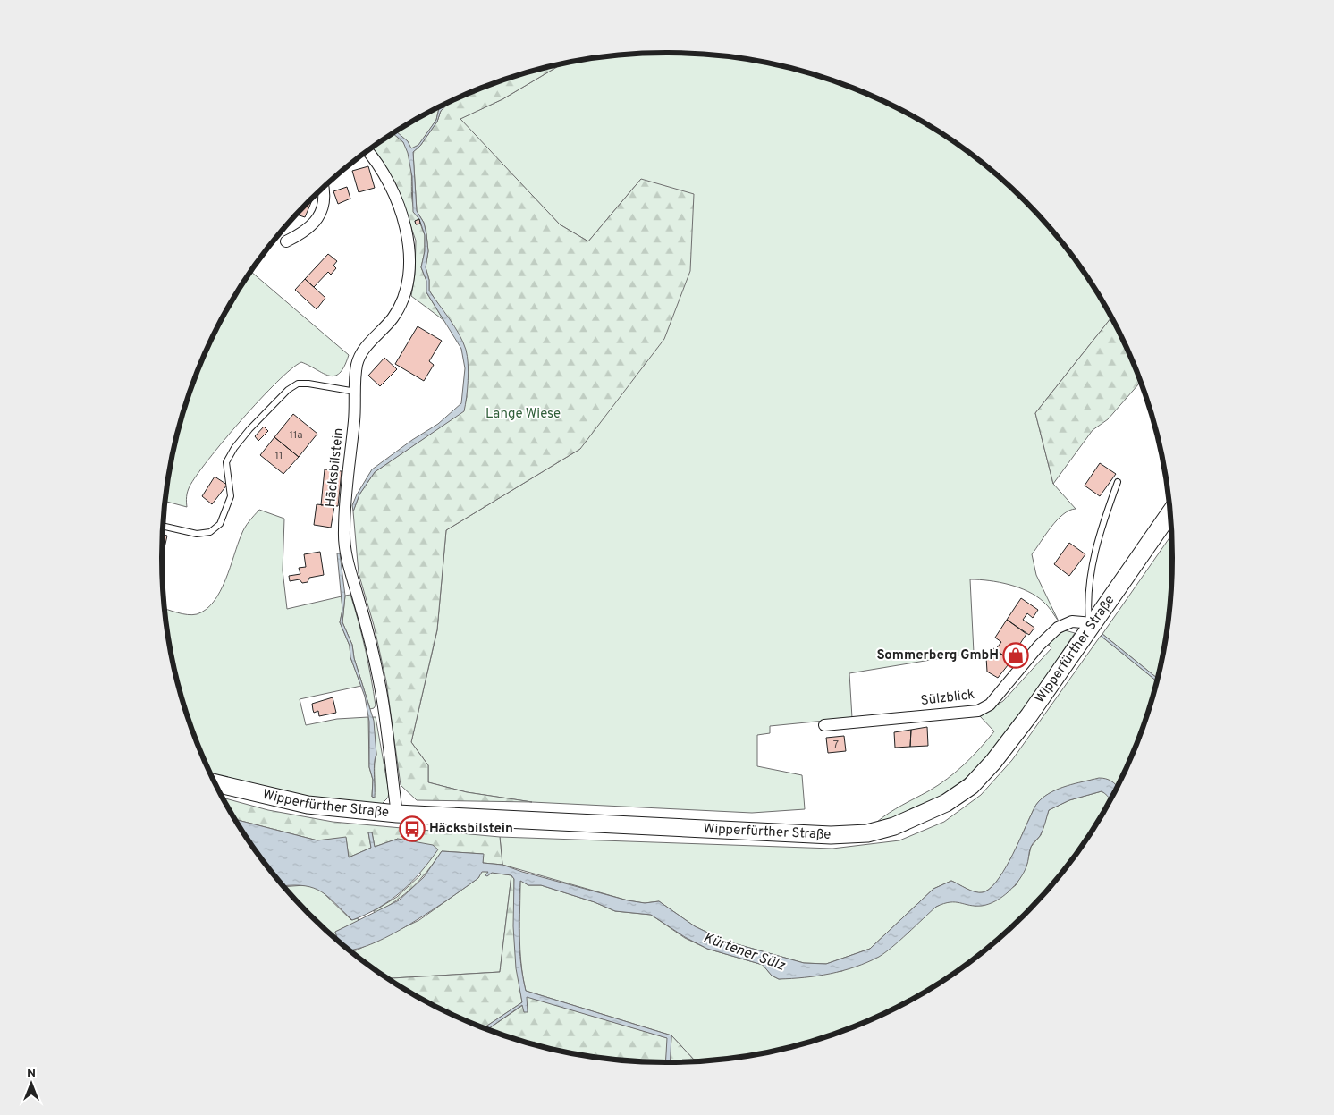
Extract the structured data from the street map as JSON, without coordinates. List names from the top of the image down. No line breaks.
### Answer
{"streets":{"main road":["Wipperfürther Straße"],"street":["Häcksbilstein","Sülzblick"]},"crossings":[["Häcksbilstein","Wipperfürther Straße"],["Wipperfürther Straße","Sülzblick"]],"water":["Kürtener Sülz"],"parks":["Lange Wiese"],"places":{"shop":["Sommerberg GmbH"],"bus stop":["Häcksbilstein"]},"house_numbers":["11a","11","7"],"north":"top"}
